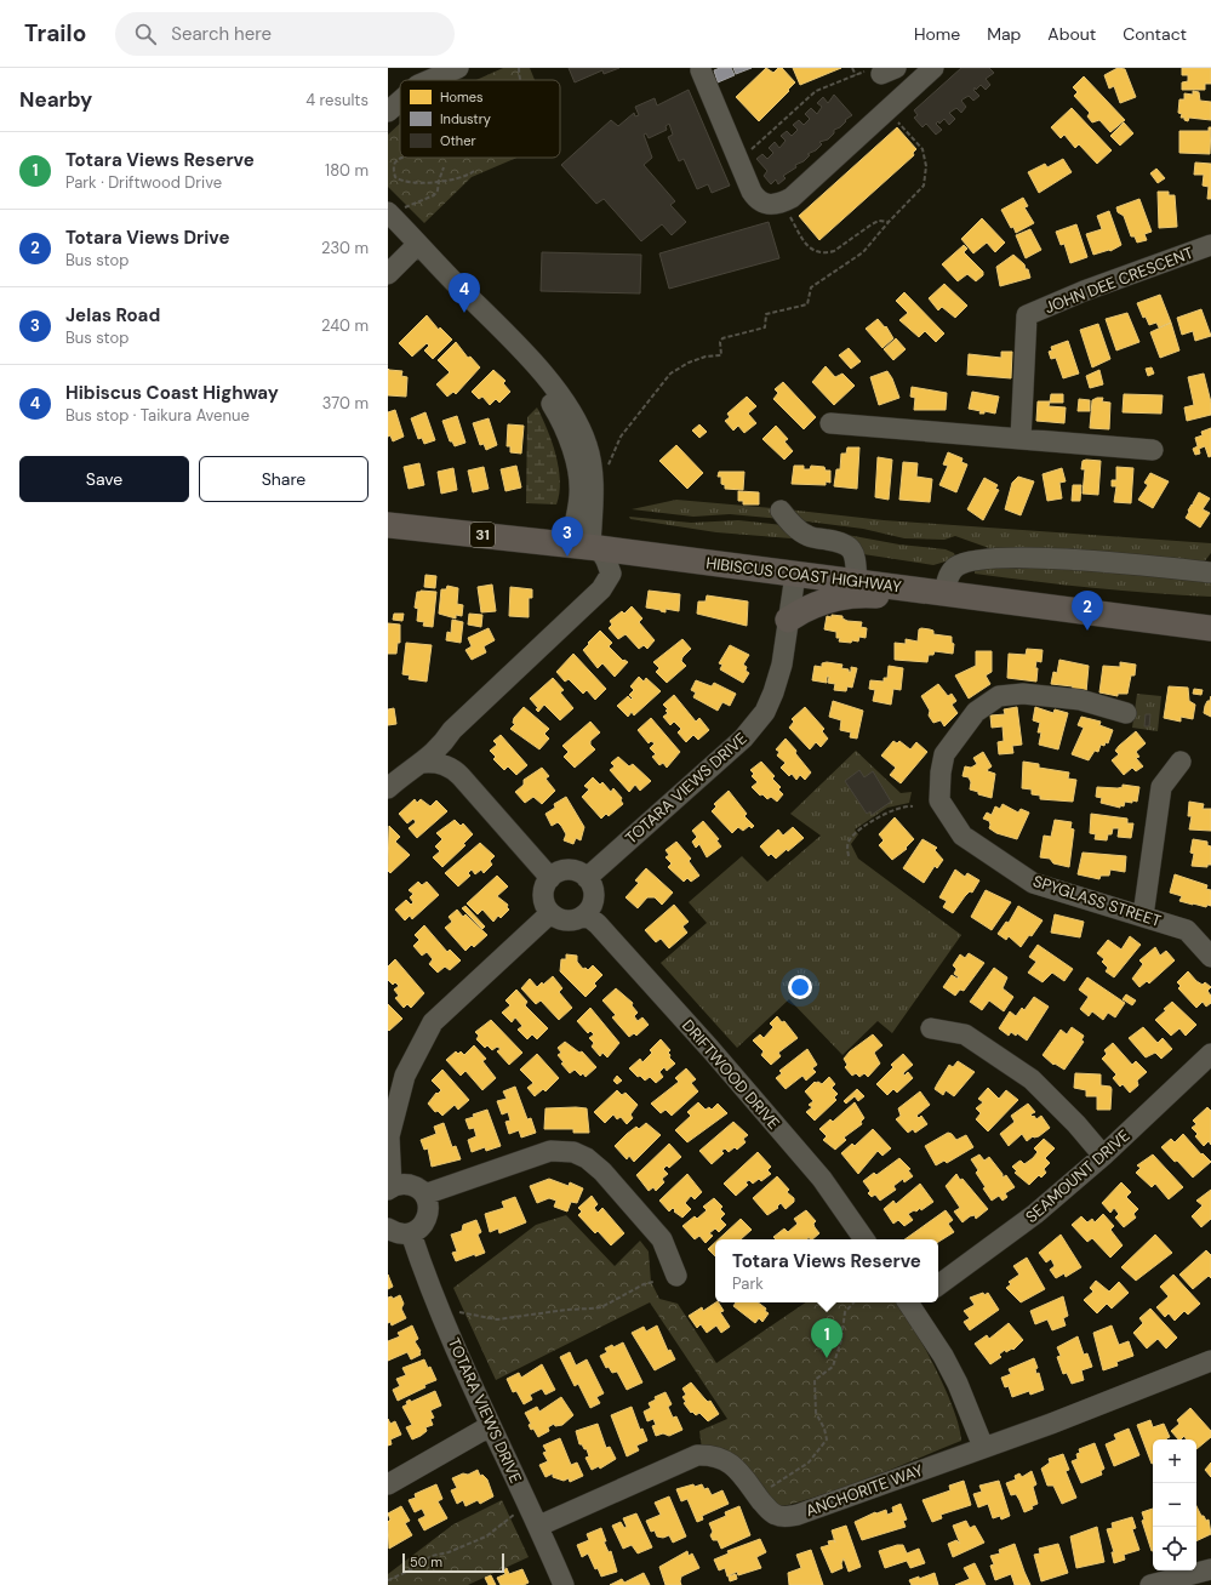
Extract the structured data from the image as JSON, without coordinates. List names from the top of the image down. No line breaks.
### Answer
{"streets":{"main road":["31","HIBISCUS COAST HIGHWAY"],"street":["JOHN DEE CRESCENT","TOTARA VIEWS DRIVE","SPYGLASS STREET","DRIFTWOOD DRIVE","SEAMOUNT DRIVE","ANCHORITE WAY"]},"crossings":[["HIBISCUS COAST HIGHWAY","TOTARA VIEWS DRIVE"],["TOTARA VIEWS DRIVE","DRIFTWOOD DRIVE"],["TOTARA VIEWS DRIVE","ANCHORITE WAY"]],"legend":["Homes","Industry","Other"],"scale_bar":"50 m","page":{"header":"Trailo","search":"Search here","nav":["Home","Map","About","Contact"],"heading":["Nearby","4 results"],"list":[{"mark":"1","name":"Totara Views Reserve","note":"Park · Driftwood Drive","value":"180 m"},{"mark":"2","name":"Totara Views Drive","note":"Bus stop","value":"230 m"},{"mark":"3","name":"Jelas Road","note":"Bus stop","value":"240 m"},{"mark":"4","name":"Hibiscus Coast Highway","note":"Bus stop · Taikura Avenue","value":"370 m"}],"pins":["4","3","2","1"],"buttons":["Save","Share"],"popup":["Totara Views Reserve","Park"],"map_buttons":["+","−"],"scale":"50 m"}}
